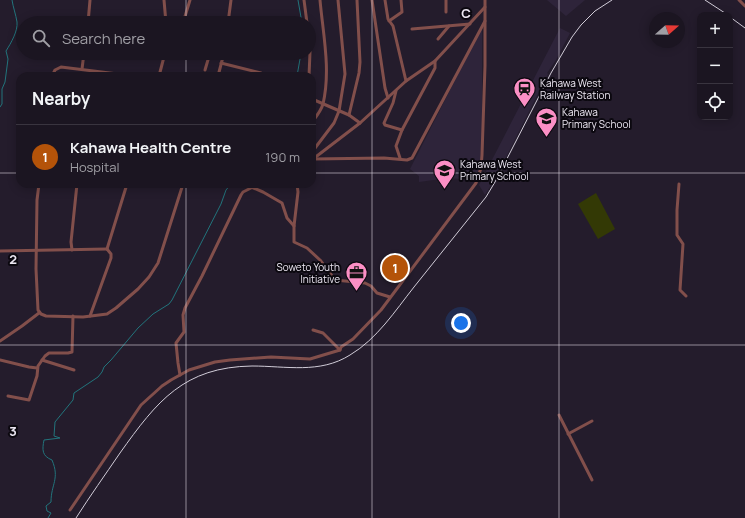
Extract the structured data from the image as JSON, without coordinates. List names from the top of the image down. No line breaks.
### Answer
{"places":{"station":["Kahawa West Railway Station"],"school or university":["Kahawa Primary School","Kahawa West Primary School"],"office":["Soweto Youth Initiative"]},"north":"right","page":{"map_buttons":["+","−"],"search":"Search here","heading":"Nearby","list":[{"mark":"1","name":"Kahawa Health Centre","note":"Hospital","value":"190 m"}],"pins":"1"},"grid":{"columns":["C"],"rows":["2","3"]}}
